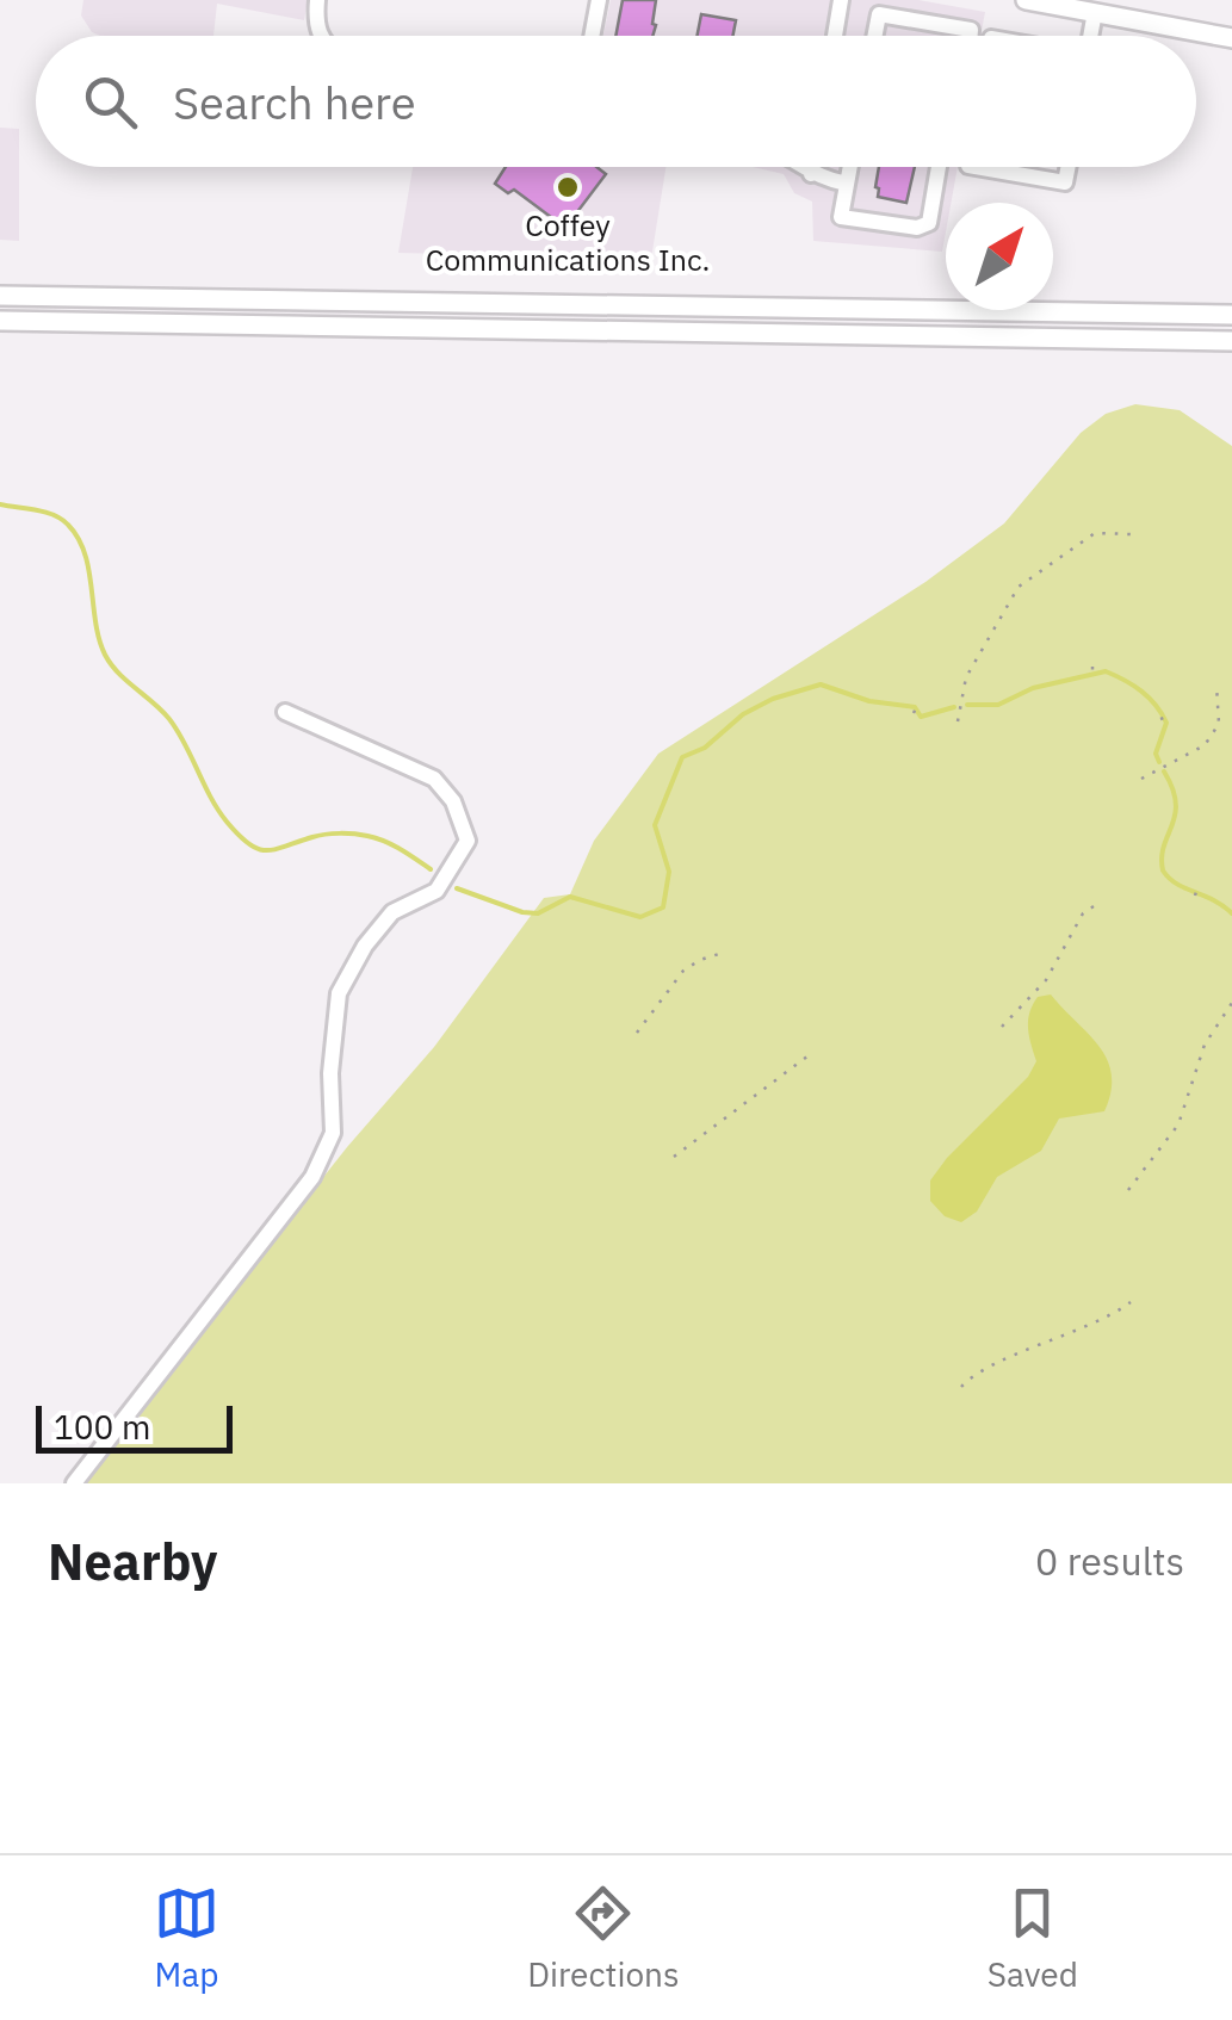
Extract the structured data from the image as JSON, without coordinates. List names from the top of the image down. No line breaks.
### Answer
{"places":["Coffey Communications Inc."],"scale_bar":"100 m","north":"top right","page":{"search":"Search here","scale":"100 m","heading":["Nearby","0 results"],"nav":["Map","Directions","Saved"]}}
